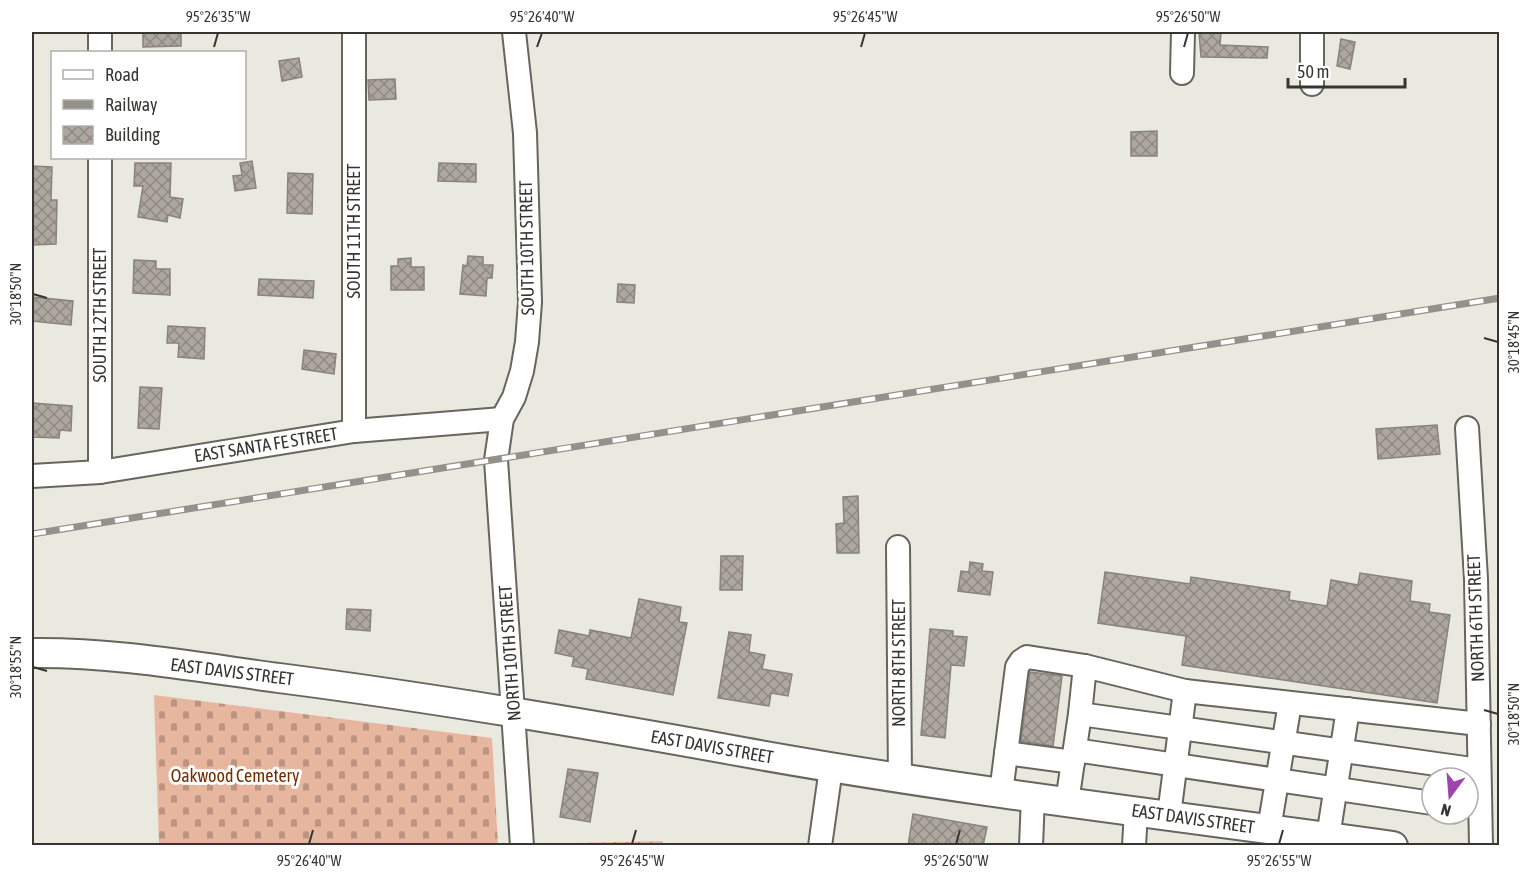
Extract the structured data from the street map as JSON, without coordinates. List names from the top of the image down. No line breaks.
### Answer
{"streets":{"main road":["EAST DAVIS STREET"],"street":["SOUTH 11TH STREET","SOUTH 10TH STREET","SOUTH 12TH STREET","EAST SANTA FE STREET","NORTH 6TH STREET","NORTH 10TH STREET","NORTH 8TH STREET"]},"crossings":[["SOUTH 11TH STREET","EAST SANTA FE STREET"],["SOUTH 10TH STREET","EAST SANTA FE STREET"],["SOUTH 10TH STREET","NORTH 10TH STREET"],["SOUTH 12TH STREET","EAST SANTA FE STREET"],["NORTH 10TH STREET","EAST DAVIS STREET"],["NORTH 8TH STREET","EAST DAVIS STREET"]],"parks":["Oakwood Cemetery"],"legend":["Road","Railway","Building"],"scale_bar":"50 m","north":"bottom","coordinates":["95°26'35\"W","95°26'40\"W","95°26'45\"W","95°26'50\"W","30°18'50\"N","30°18'45\"N","30°18'55\"N","95°26'55\"W"]}
